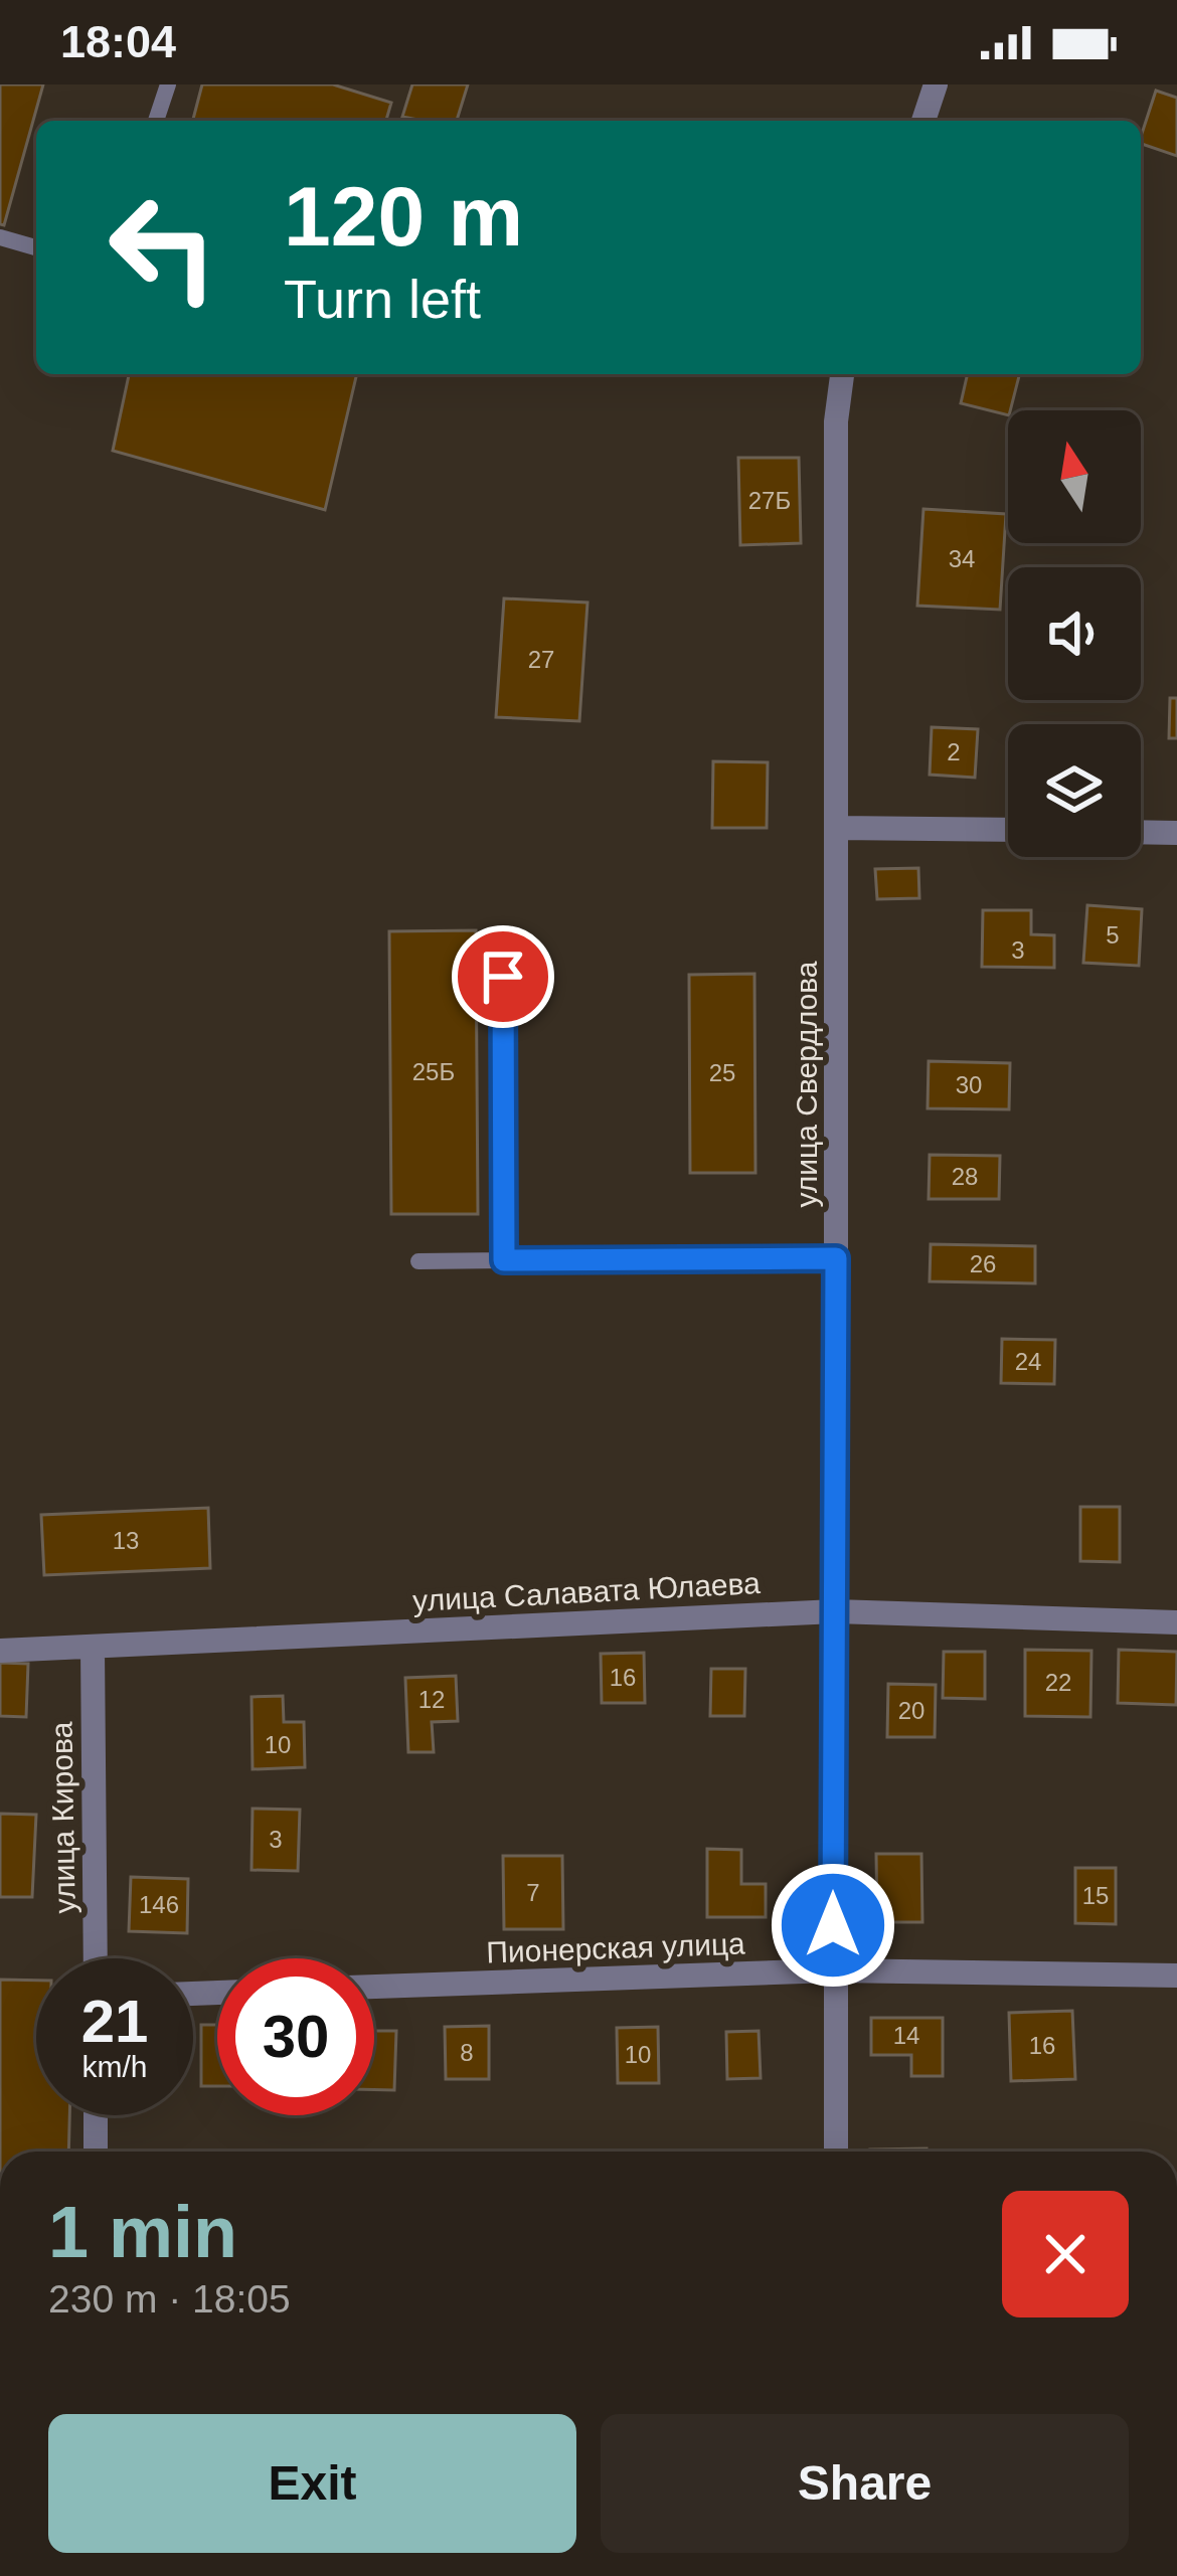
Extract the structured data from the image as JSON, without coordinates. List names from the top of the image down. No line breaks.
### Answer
{"streets":{"street":["улица Свердлова","улица Салавата Юлаева","улица Кирова","Пионерская улица"]},"crossings":[["улица Свердлова","улица Салавата Юлаева"],["улица Свердлова","Пионерская улица"],["улица Салавата Юлаева","улица Кирова"]],"house_numbers":["27Б","34","27","2","5","3","25Б","25","30","28","26","24","13","16","22","12","20","10","3","7","15","146","14","16","8","10"],"north":"top","page":{"status":"18:04","turn":["120 m","Turn left"],"speed":"21 km/h","limit":"30","heading":["1 min","230 m · 18:05"],"buttons":["Exit","Share"]}}
